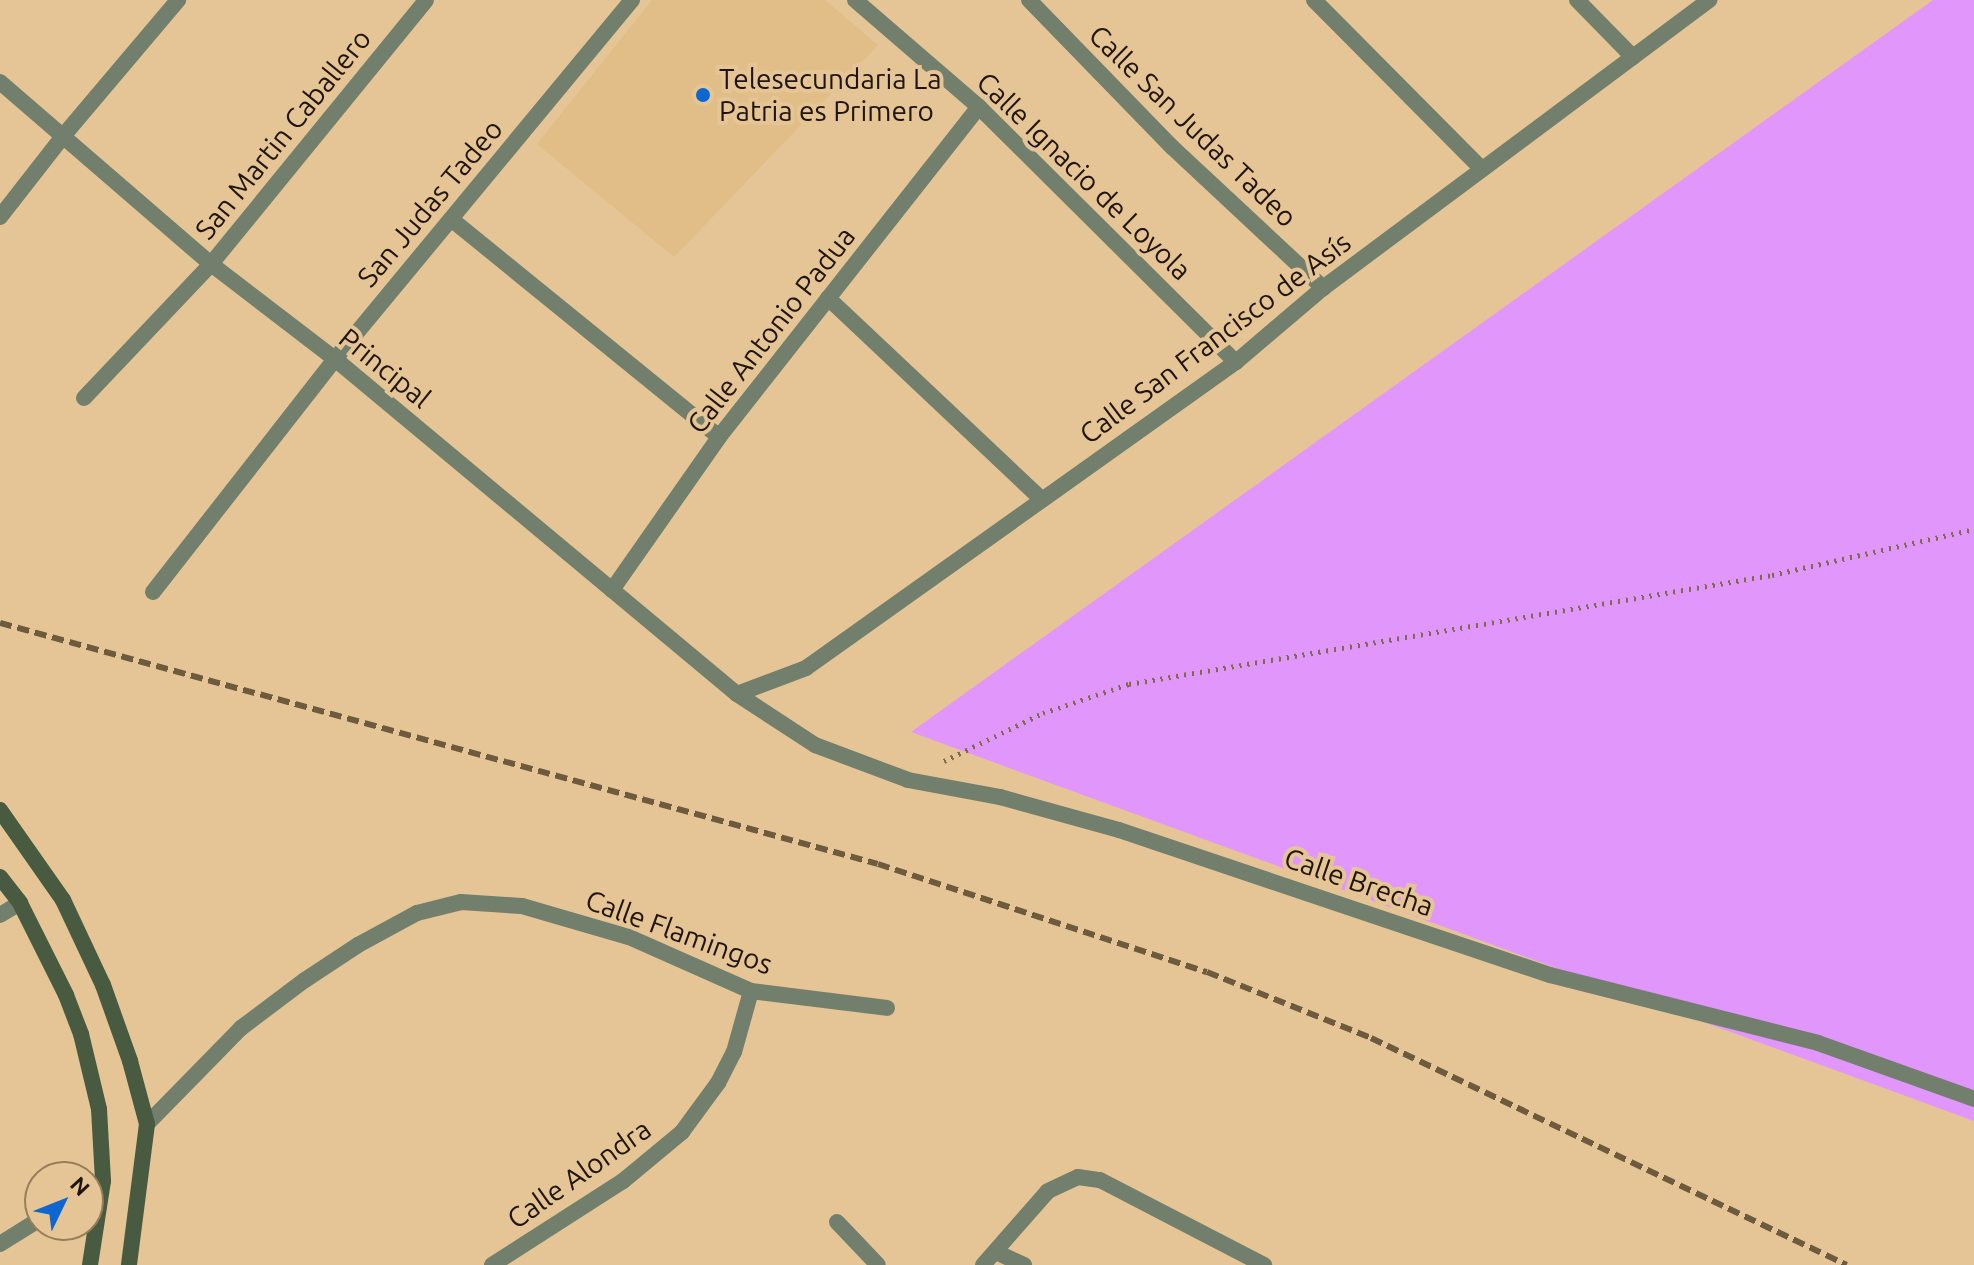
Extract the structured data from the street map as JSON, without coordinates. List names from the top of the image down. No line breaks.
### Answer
{"streets":{"street":["Calle San Judas Tadeo","San Martin Caballero","Calle Ignacio de Loyola","San Judas Tadeo","Calle Antonio Padua","Calle San Francisco de Asís","Principal","Calle Brecha","Calle Flamingos","Calle Alondra"]},"crossings":[["Calle San Judas Tadeo","Calle San Francisco de Asís"],["San Martin Caballero","Principal"],["Calle Ignacio de Loyola","Calle Antonio Padua"],["Calle Ignacio de Loyola","Calle San Francisco de Asís"],["San Judas Tadeo","Principal"],["Calle Antonio Padua","Principal"],["Calle San Francisco de Asís","Principal"],["Calle San Francisco de Asís","Calle Brecha"],["Principal","Calle Brecha"],["Calle Flamingos","Calle Alondra"]],"places":["Telesecundaria La Patria es Primero"],"north":"top right"}
